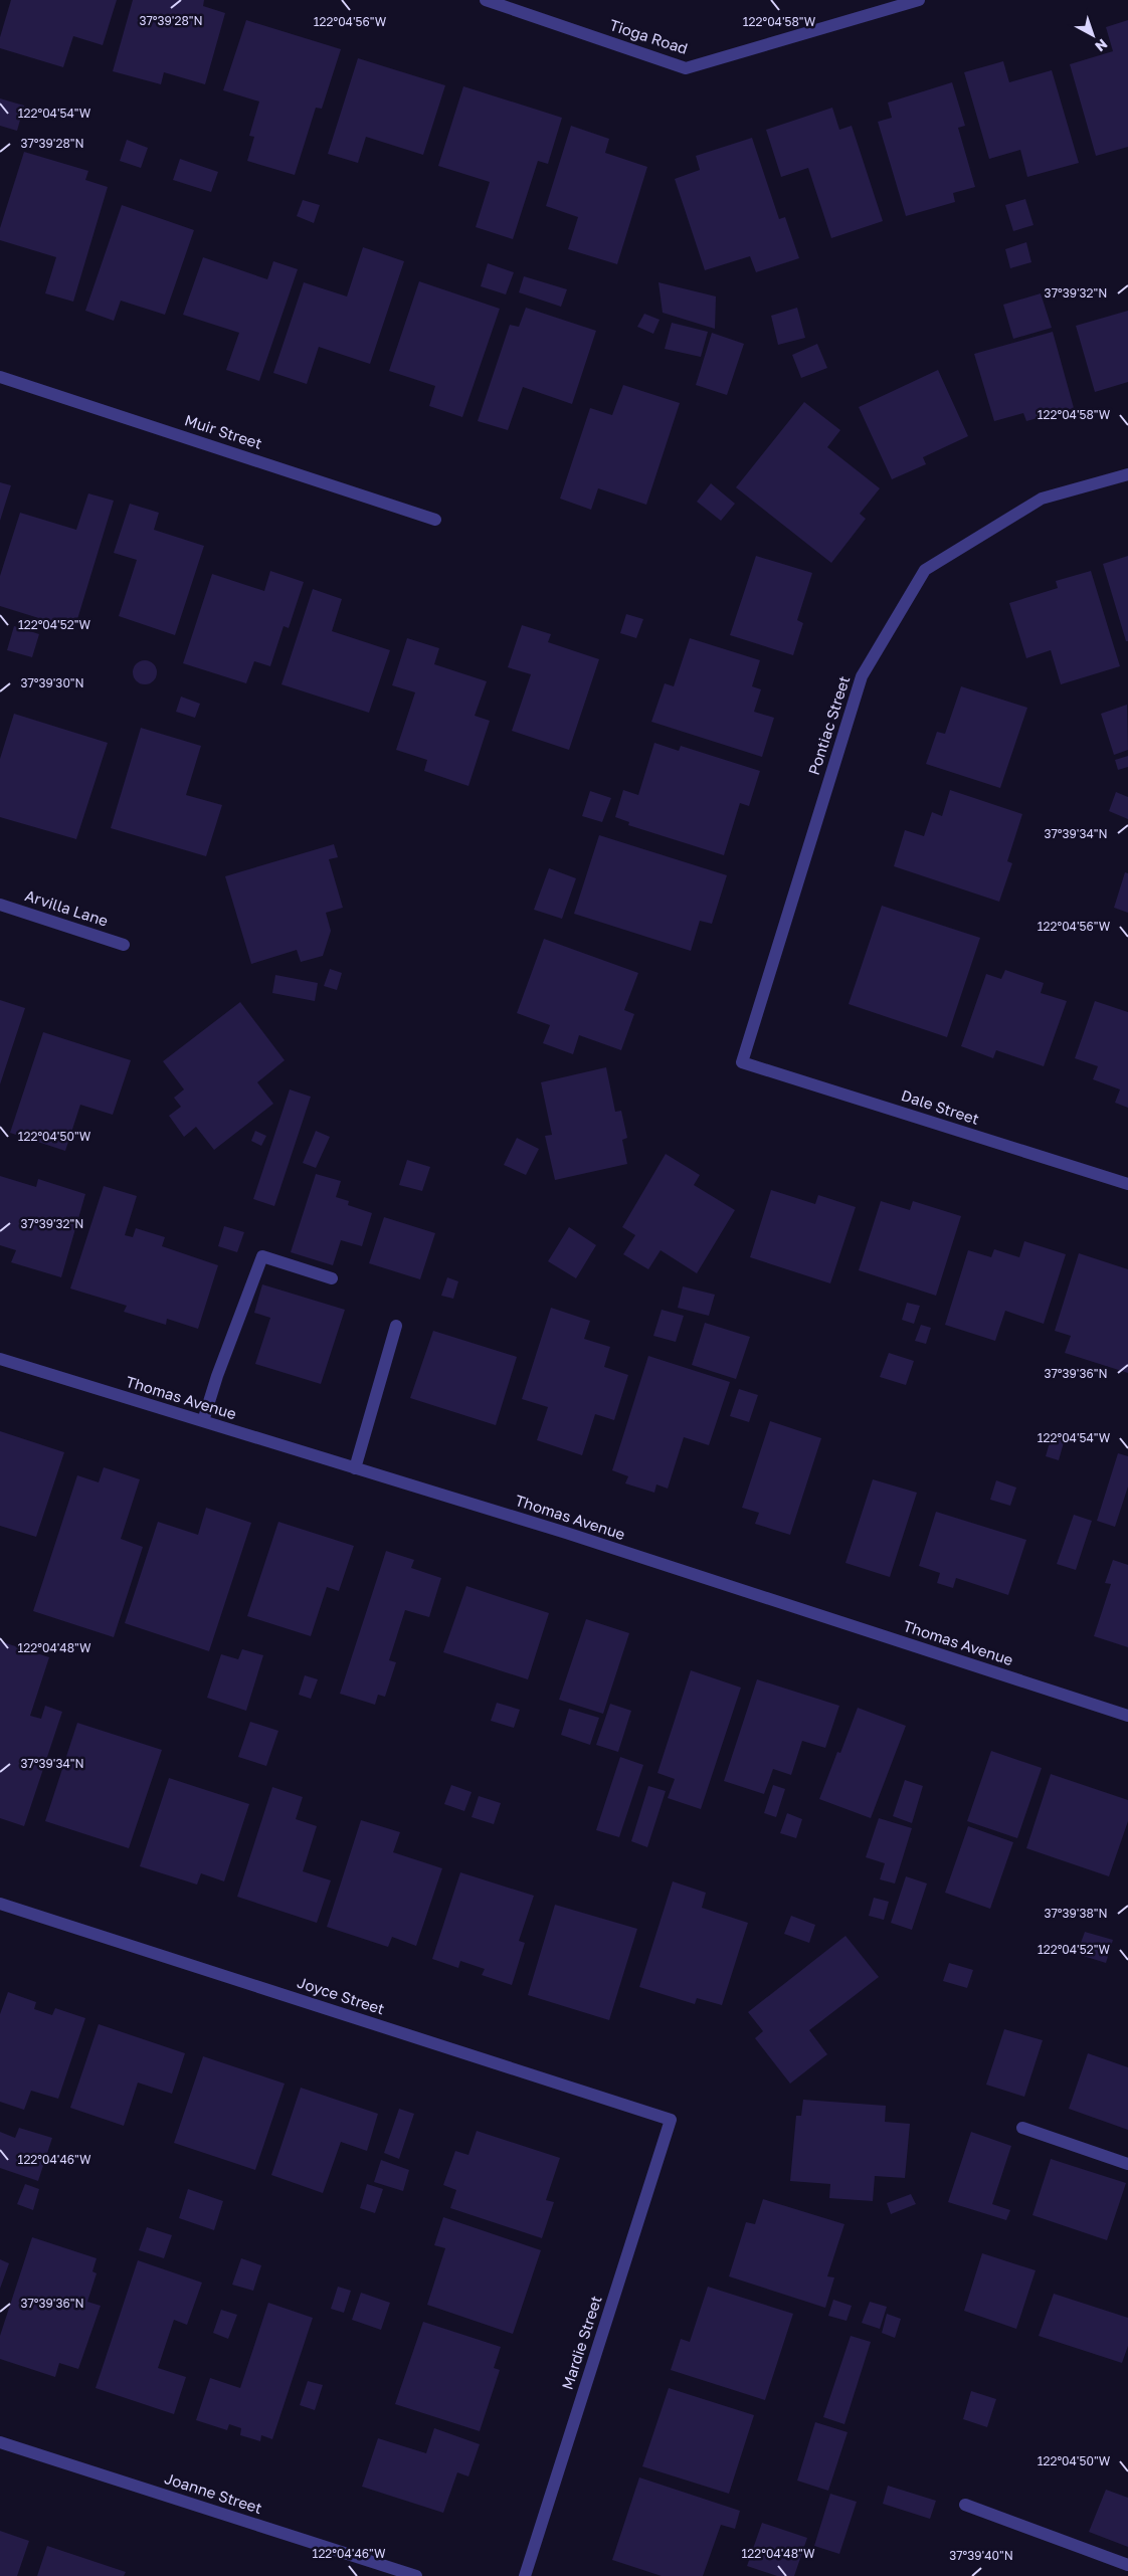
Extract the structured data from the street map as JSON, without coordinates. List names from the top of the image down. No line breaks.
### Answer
{"streets":{"street":["Tioga Road","Muir Street","Pontiac Street","Arvilla Lane","Dale Street","Thomas Avenue","Joyce Street","Mardie Street","Joanne Street"]},"crossings":[["Pontiac Street","Dale Street"],["Joyce Street","Mardie Street"]],"north":"bottom right","coordinates":["37°39'28\"N","122°04'58\"W","122°04'56\"W","122°04'54\"W","37°39'32\"N","122°04'52\"W","37°39'30\"N","37°39'34\"N","122°04'50\"W","37°39'36\"N","122°04'48\"W","37°39'38\"N","122°04'46\"W","37°39'40\"N"]}
